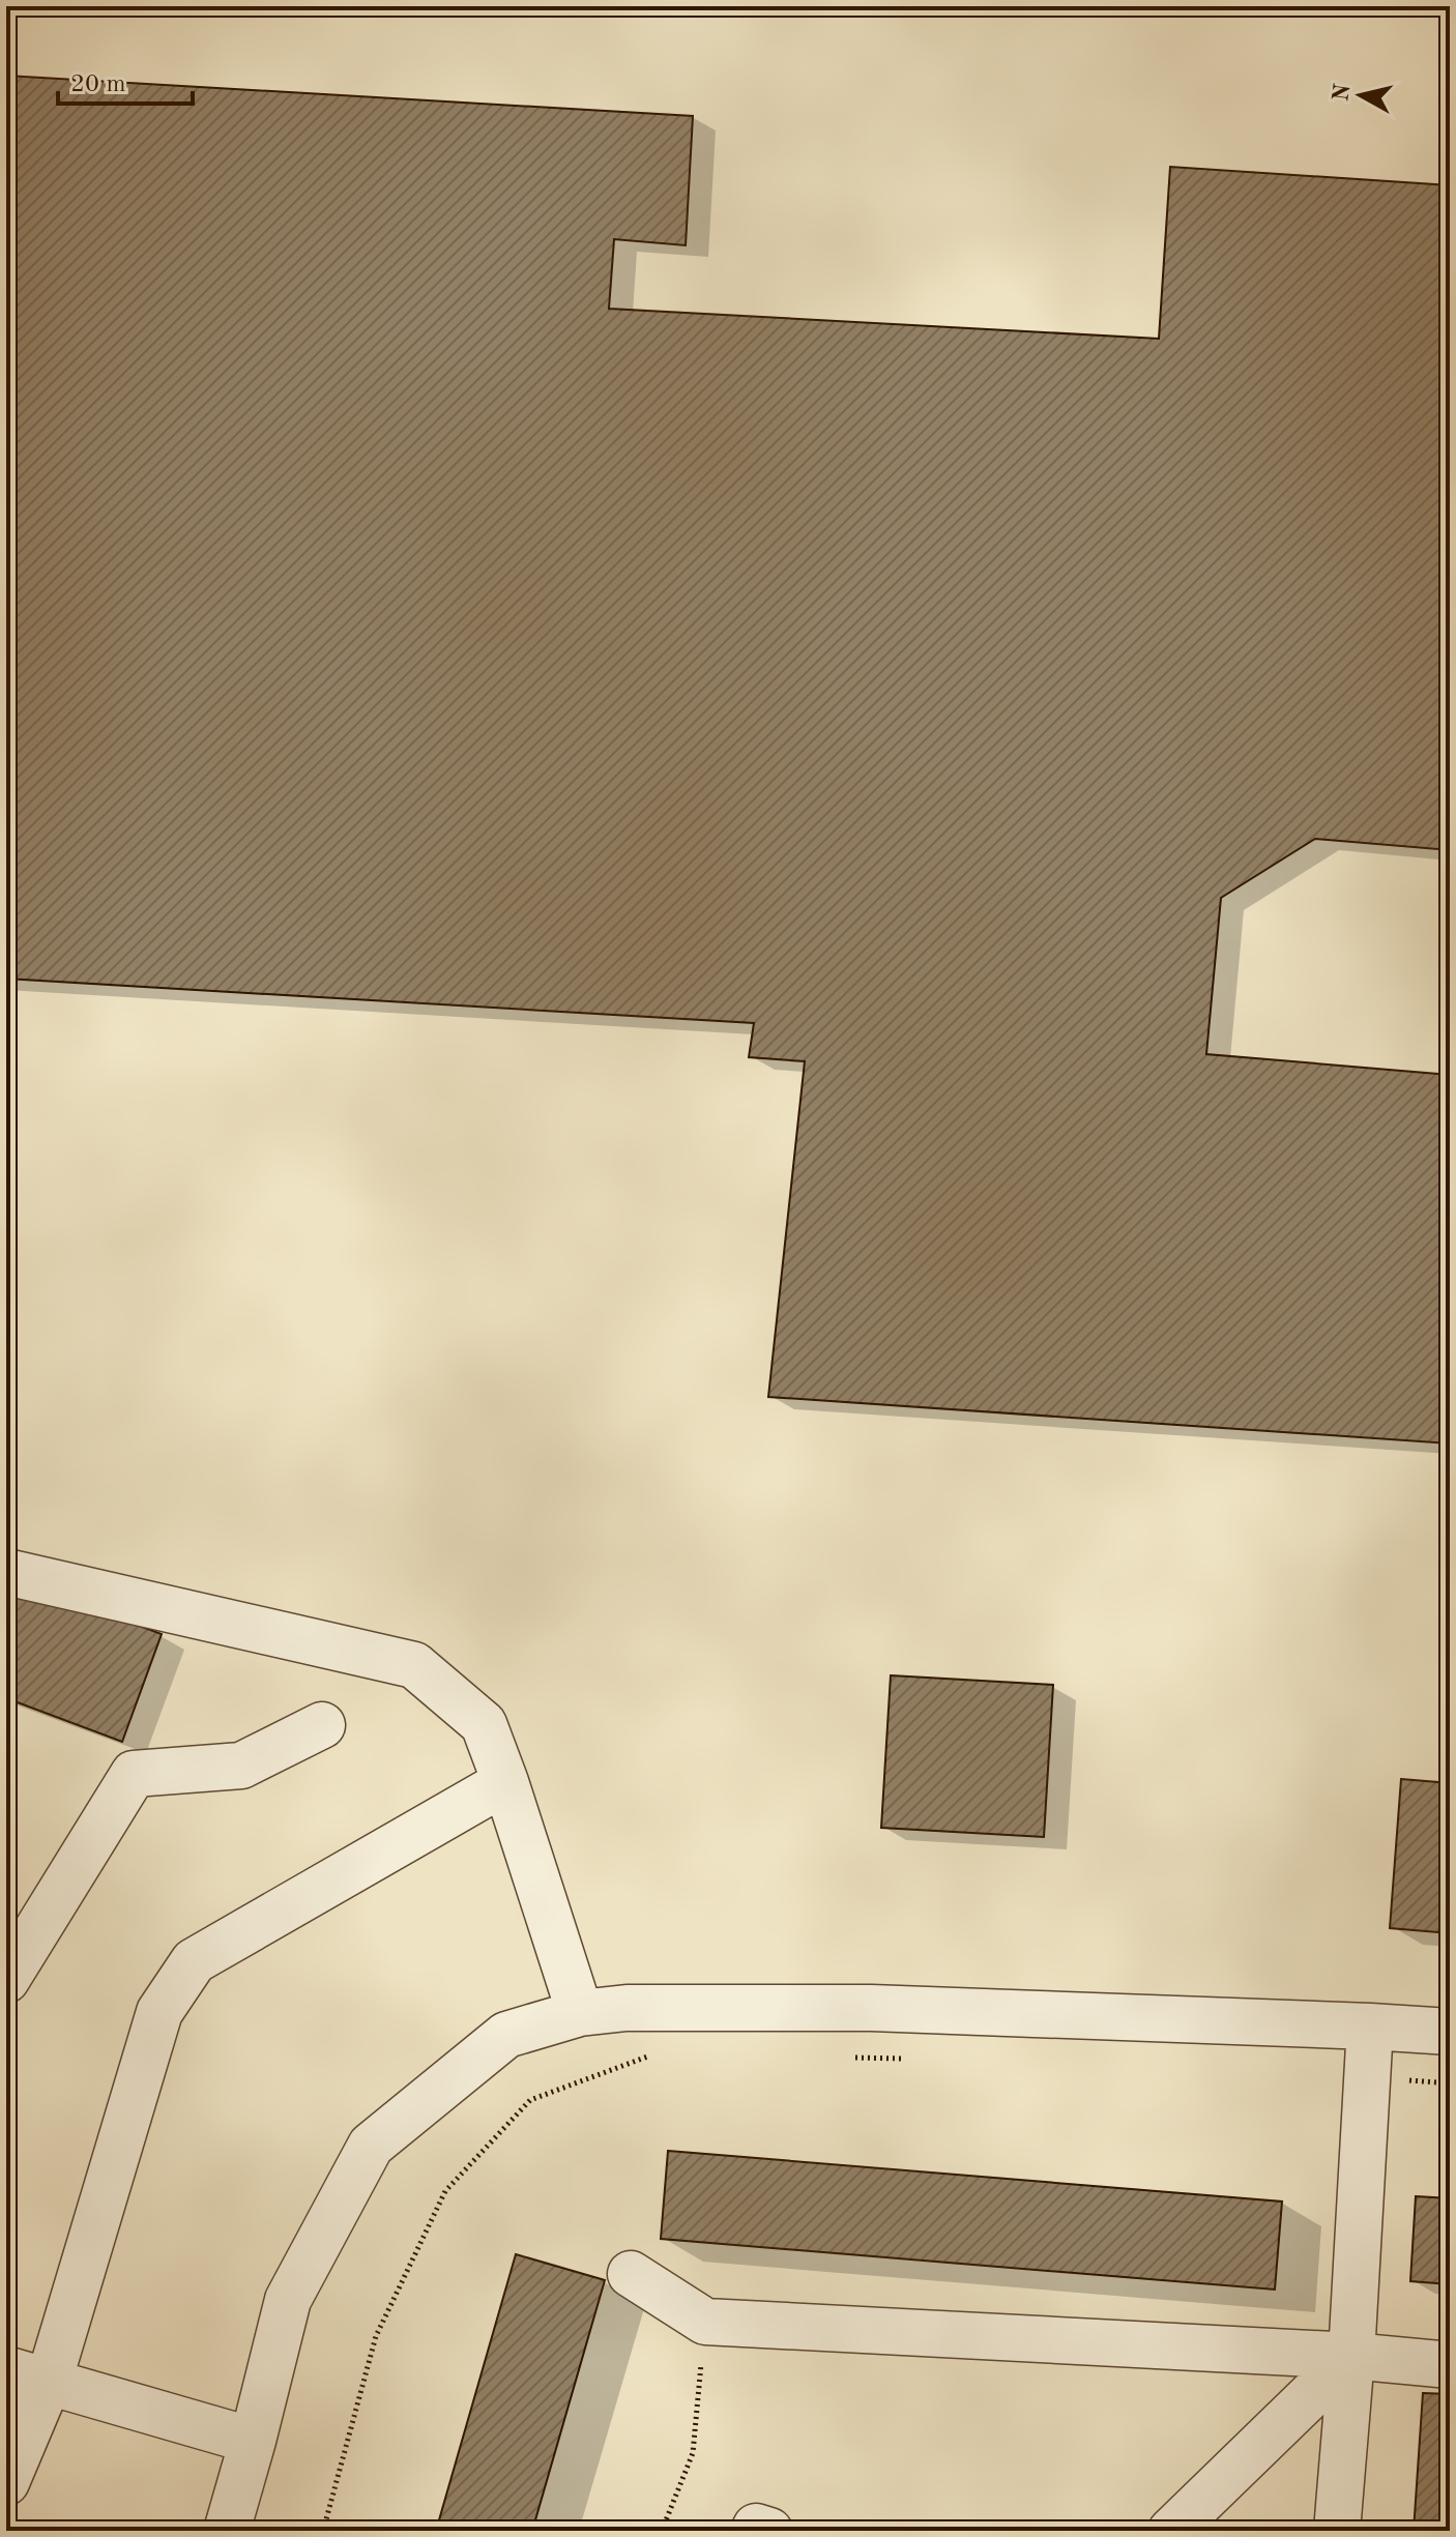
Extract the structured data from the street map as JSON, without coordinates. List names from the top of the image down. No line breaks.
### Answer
{"scale_bar":"20 m","north":"left"}
